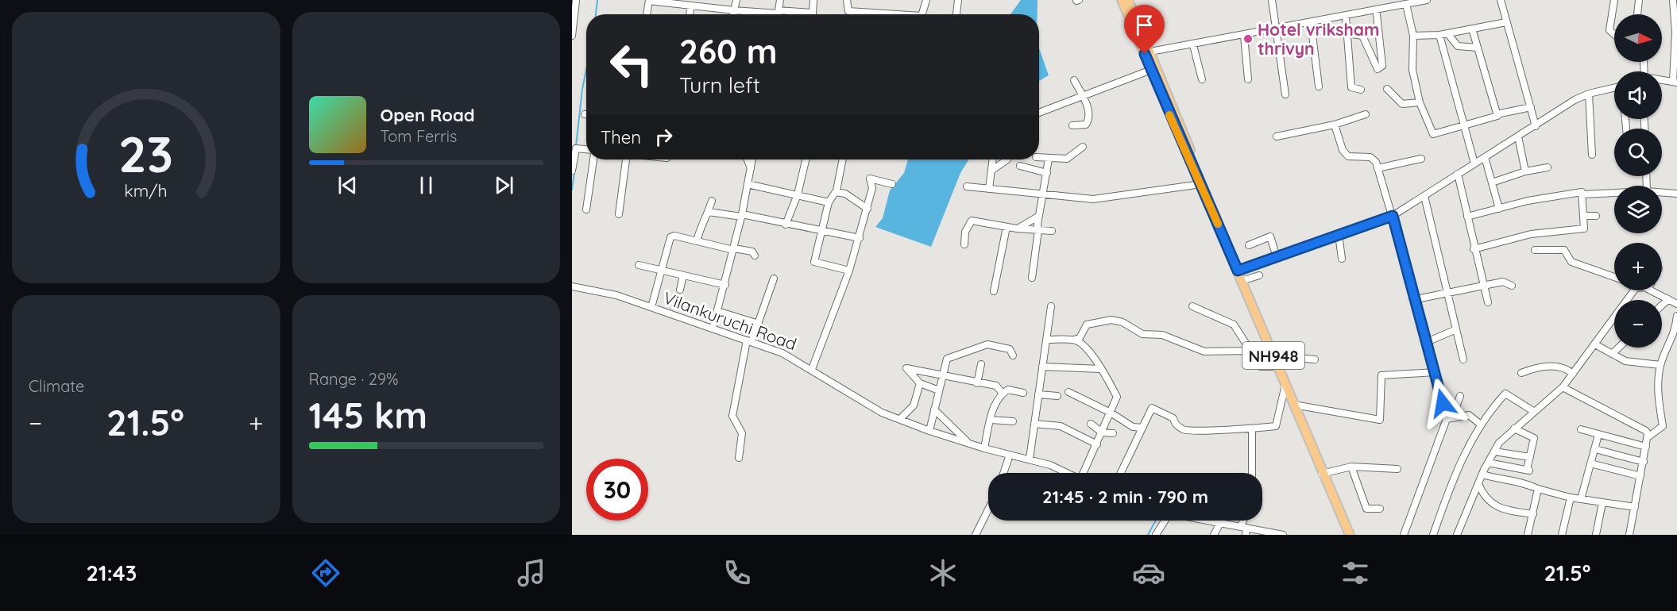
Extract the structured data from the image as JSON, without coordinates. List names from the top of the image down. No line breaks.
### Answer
{"streets":{"highway":["NH948"],"street":["Vilankuruchi Road"]},"places":["Hotel vriksham thrivyn"],"north":"right","page":{"map_buttons":["+","−"],"turn":["260 m","Turn left"],"song":["Open Road","Tom Ferris"],"then":"Then","tile":["Climate",["Range · 29%","145 km"]],"heat":["−","21.5°","+"],"limit":"30","trip":"21:45 · 2 min · 790 m","tabs":["21:43","21.5°"],"gauge":["23","km/h"]}}
